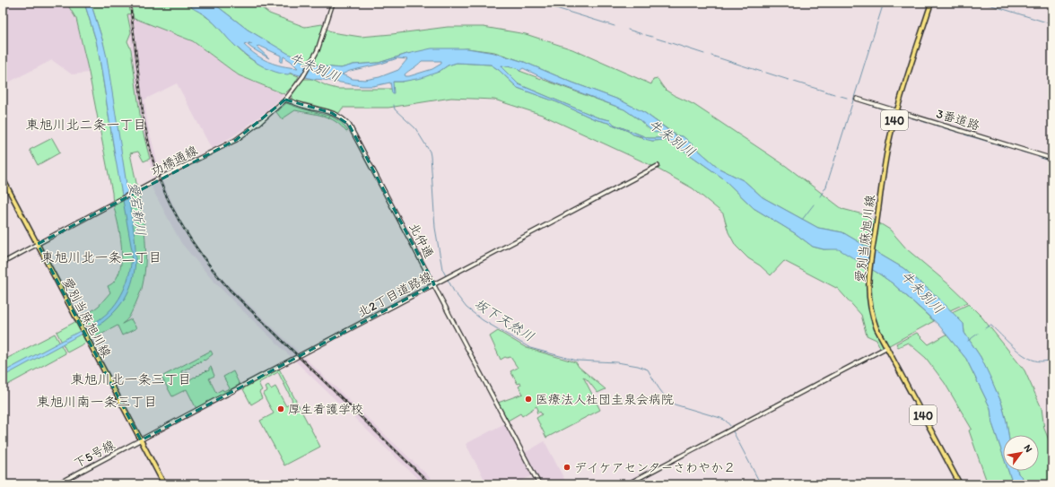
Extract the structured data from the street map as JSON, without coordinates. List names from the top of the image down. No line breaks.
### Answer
{"streets":{"main road":["140","愛別当麻旭川線"],"street":["3番道路","功橋通線","北仲通","北2丁目道路線","下5号線"]},"crossings":[["3番道路","愛別当麻旭川線"],["功橋通線","愛別当麻旭川線"],["功橋通線","北仲通"],["愛別当麻旭川線","北2丁目道路線"],["愛別当麻旭川線","下5号線"],["北仲通","北2丁目道路線"],["北2丁目道路線","下5号線"]],"districts":["東旭川北二条一丁目","東旭川北一条二丁目","東旭川北一条三丁目","東旭川南一条三丁目"],"water":["牛朱別川","愛宕新川","坂下天然川"],"places":["医療法人社団圭泉会病院","厚生看護学校","デイケアセンターさわやか２"],"north":"top right"}
